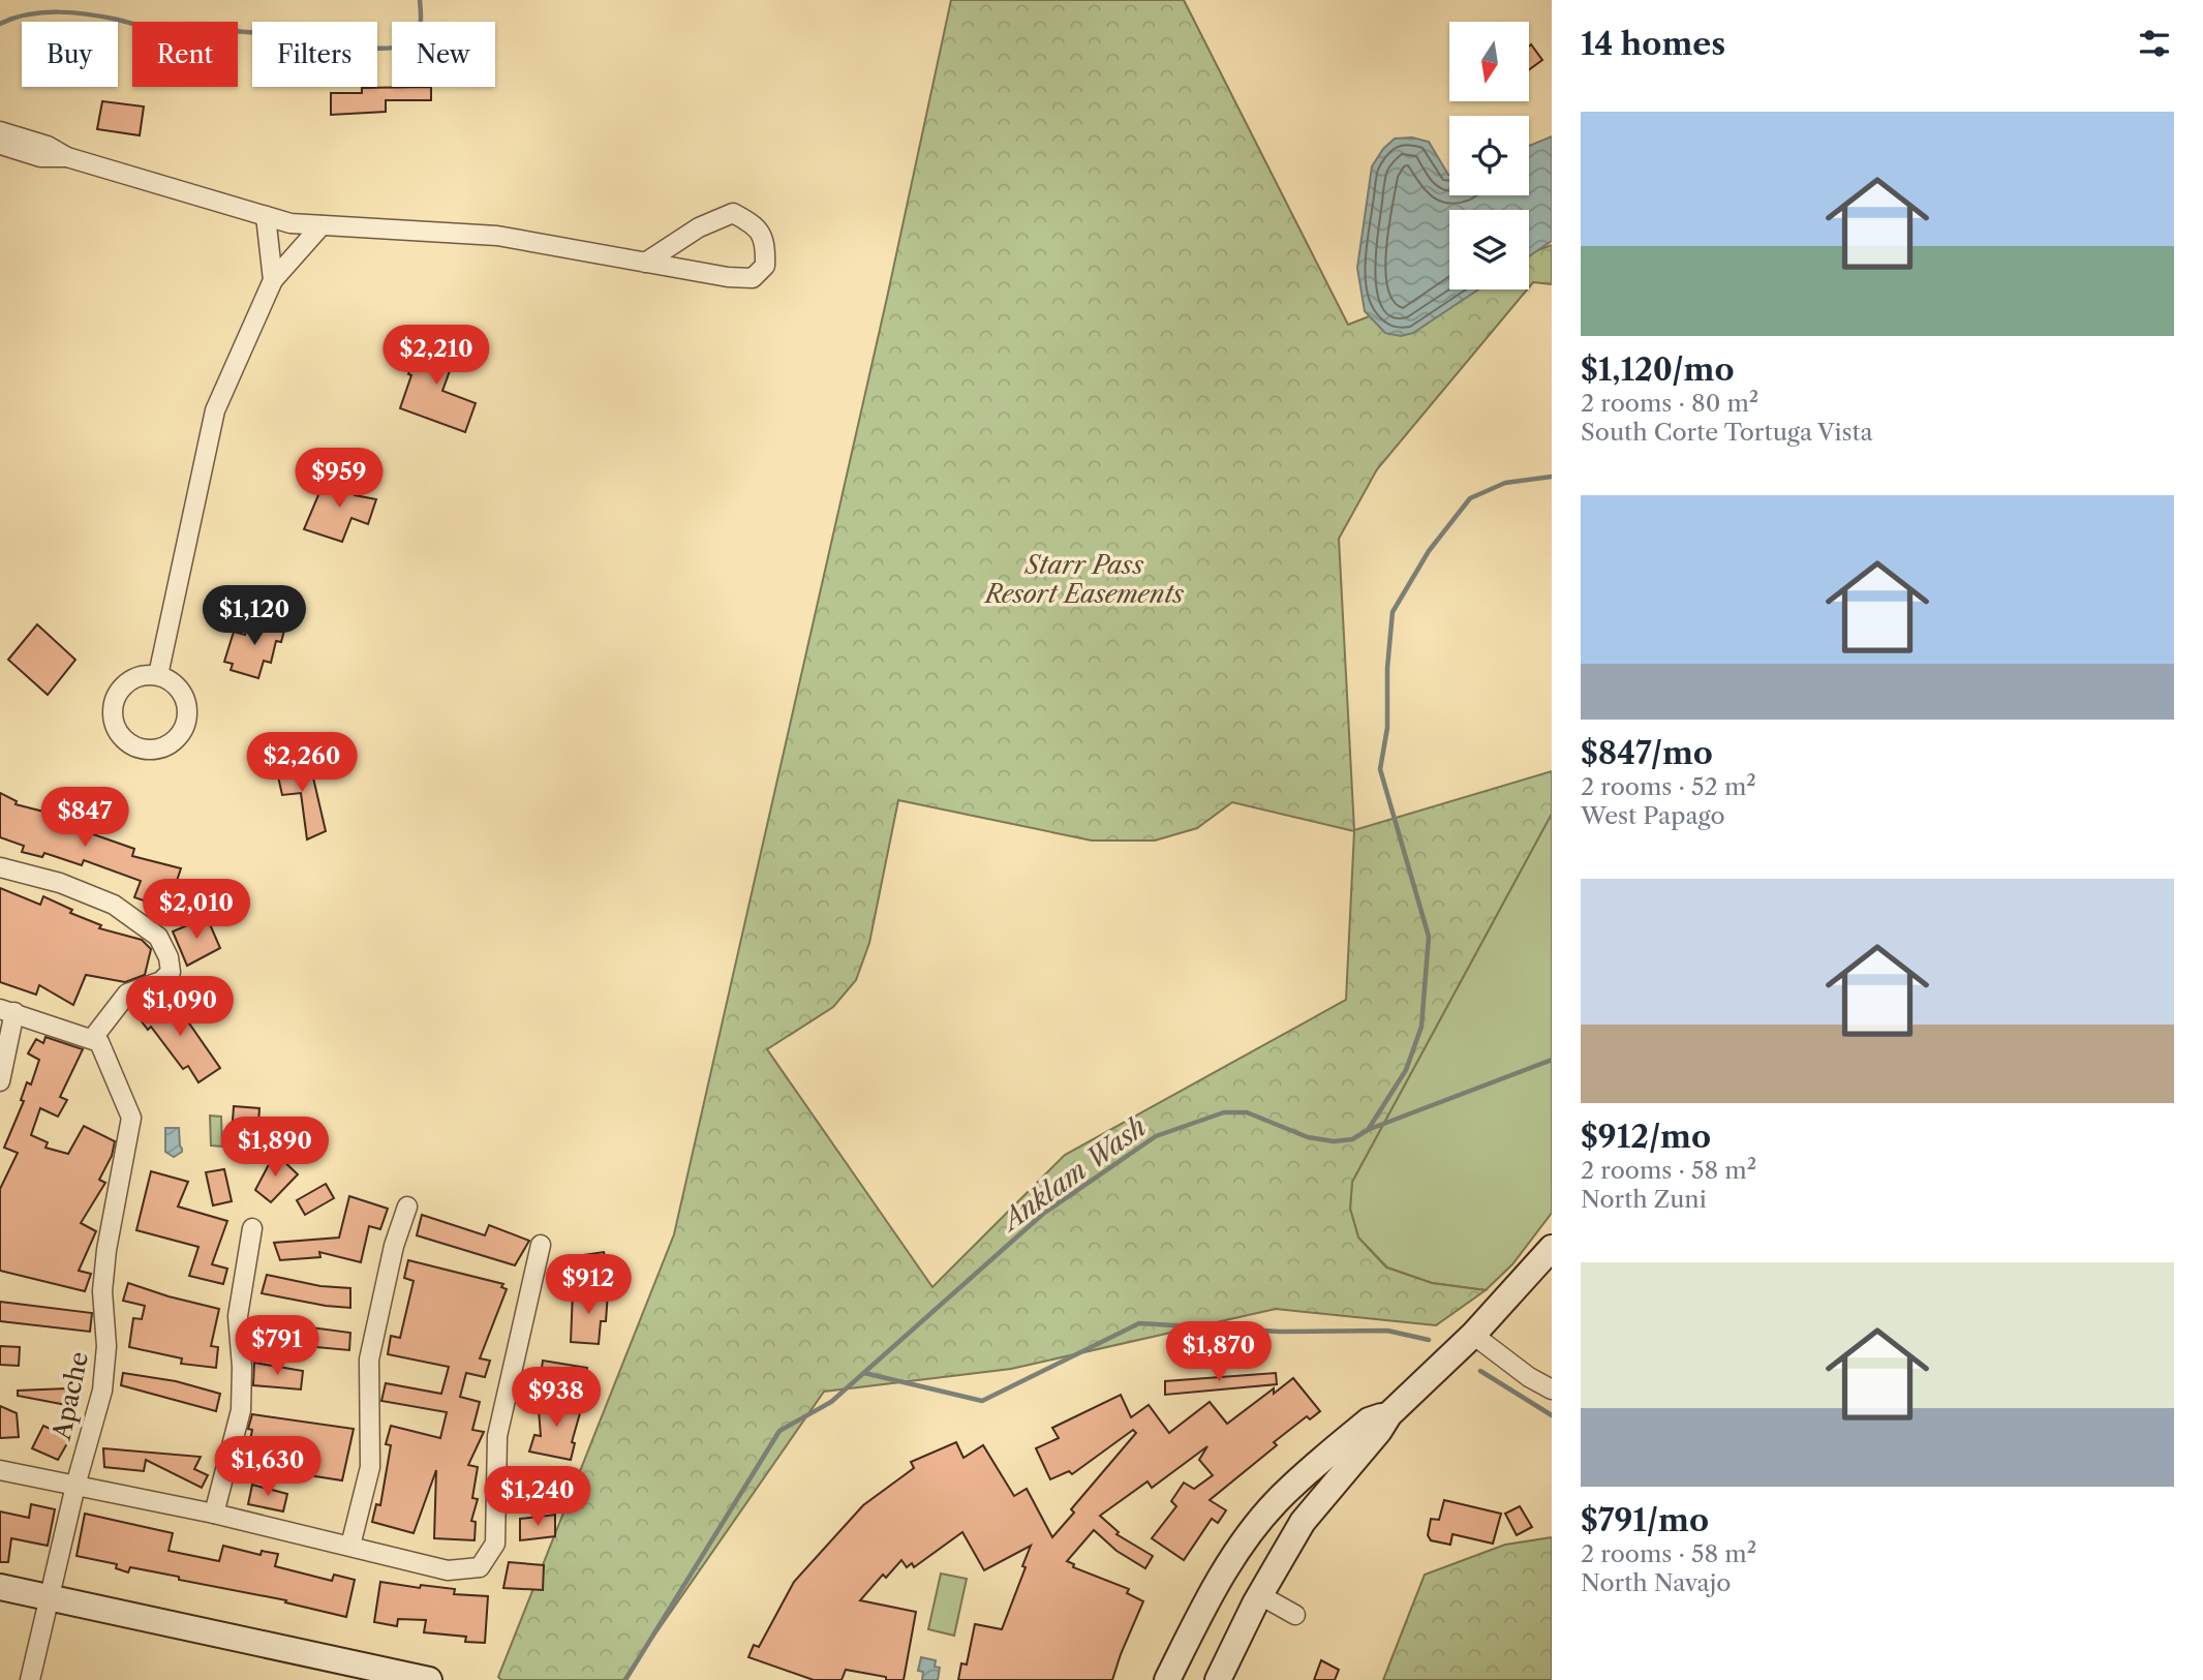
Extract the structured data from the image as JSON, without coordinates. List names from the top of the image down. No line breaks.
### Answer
{"streets":{"street":["Apache"]},"water":["Anklam Wash"],"parks":["Starr Pass Resort Easements"],"north":"bottom","page":{"heading":"14 homes","chip":["Buy","Rent","Filters","New"],"list":[{"name":"$1,120/mo","note":"2 rooms · 80 m² · South Corte Tortuga Vista"},{"name":"$847/mo","note":"2 rooms · 52 m² · West Papago"},{"name":"$912/mo","note":"2 rooms · 58 m² · North Zuni"},{"name":"$791/mo","note":"2 rooms · 58 m² · North Navajo"}],"price":["$2,210","$959","$1,120","$2,260","$847","$2,010","$1,090","$1,890","$912","$791","$1,870","$938","$1,630","$1,240"]}}
